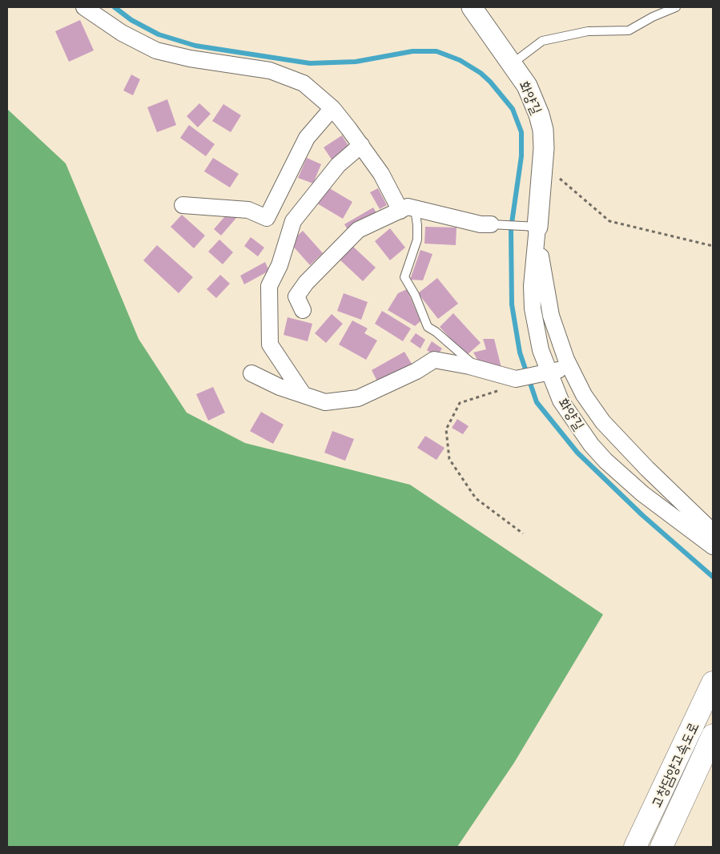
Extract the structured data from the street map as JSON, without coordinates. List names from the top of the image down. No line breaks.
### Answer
{"streets":{"highway":["고창담양고속도로"],"street":["화양길"]}}
